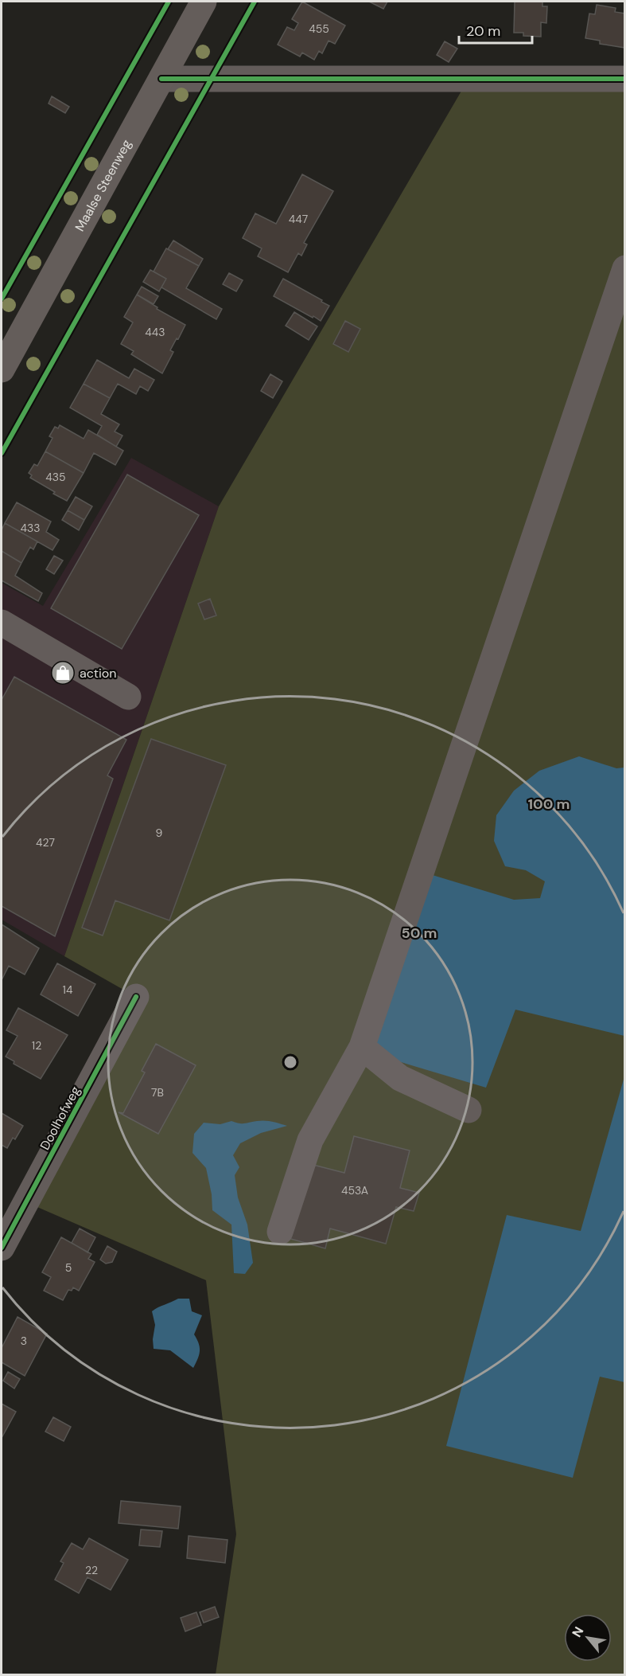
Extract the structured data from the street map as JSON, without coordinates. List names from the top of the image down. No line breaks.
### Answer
{"streets":{"main road":["Maalse Steenweg"],"street":["Doolhofweg"]},"places":{"shop":["action"]},"house_numbers":["455","447","443","435","433","9","427","14","12","7B","453A","5","3","22"],"scale_bar":"20 m","north":"top left","rings":["100 m","50 m"]}
